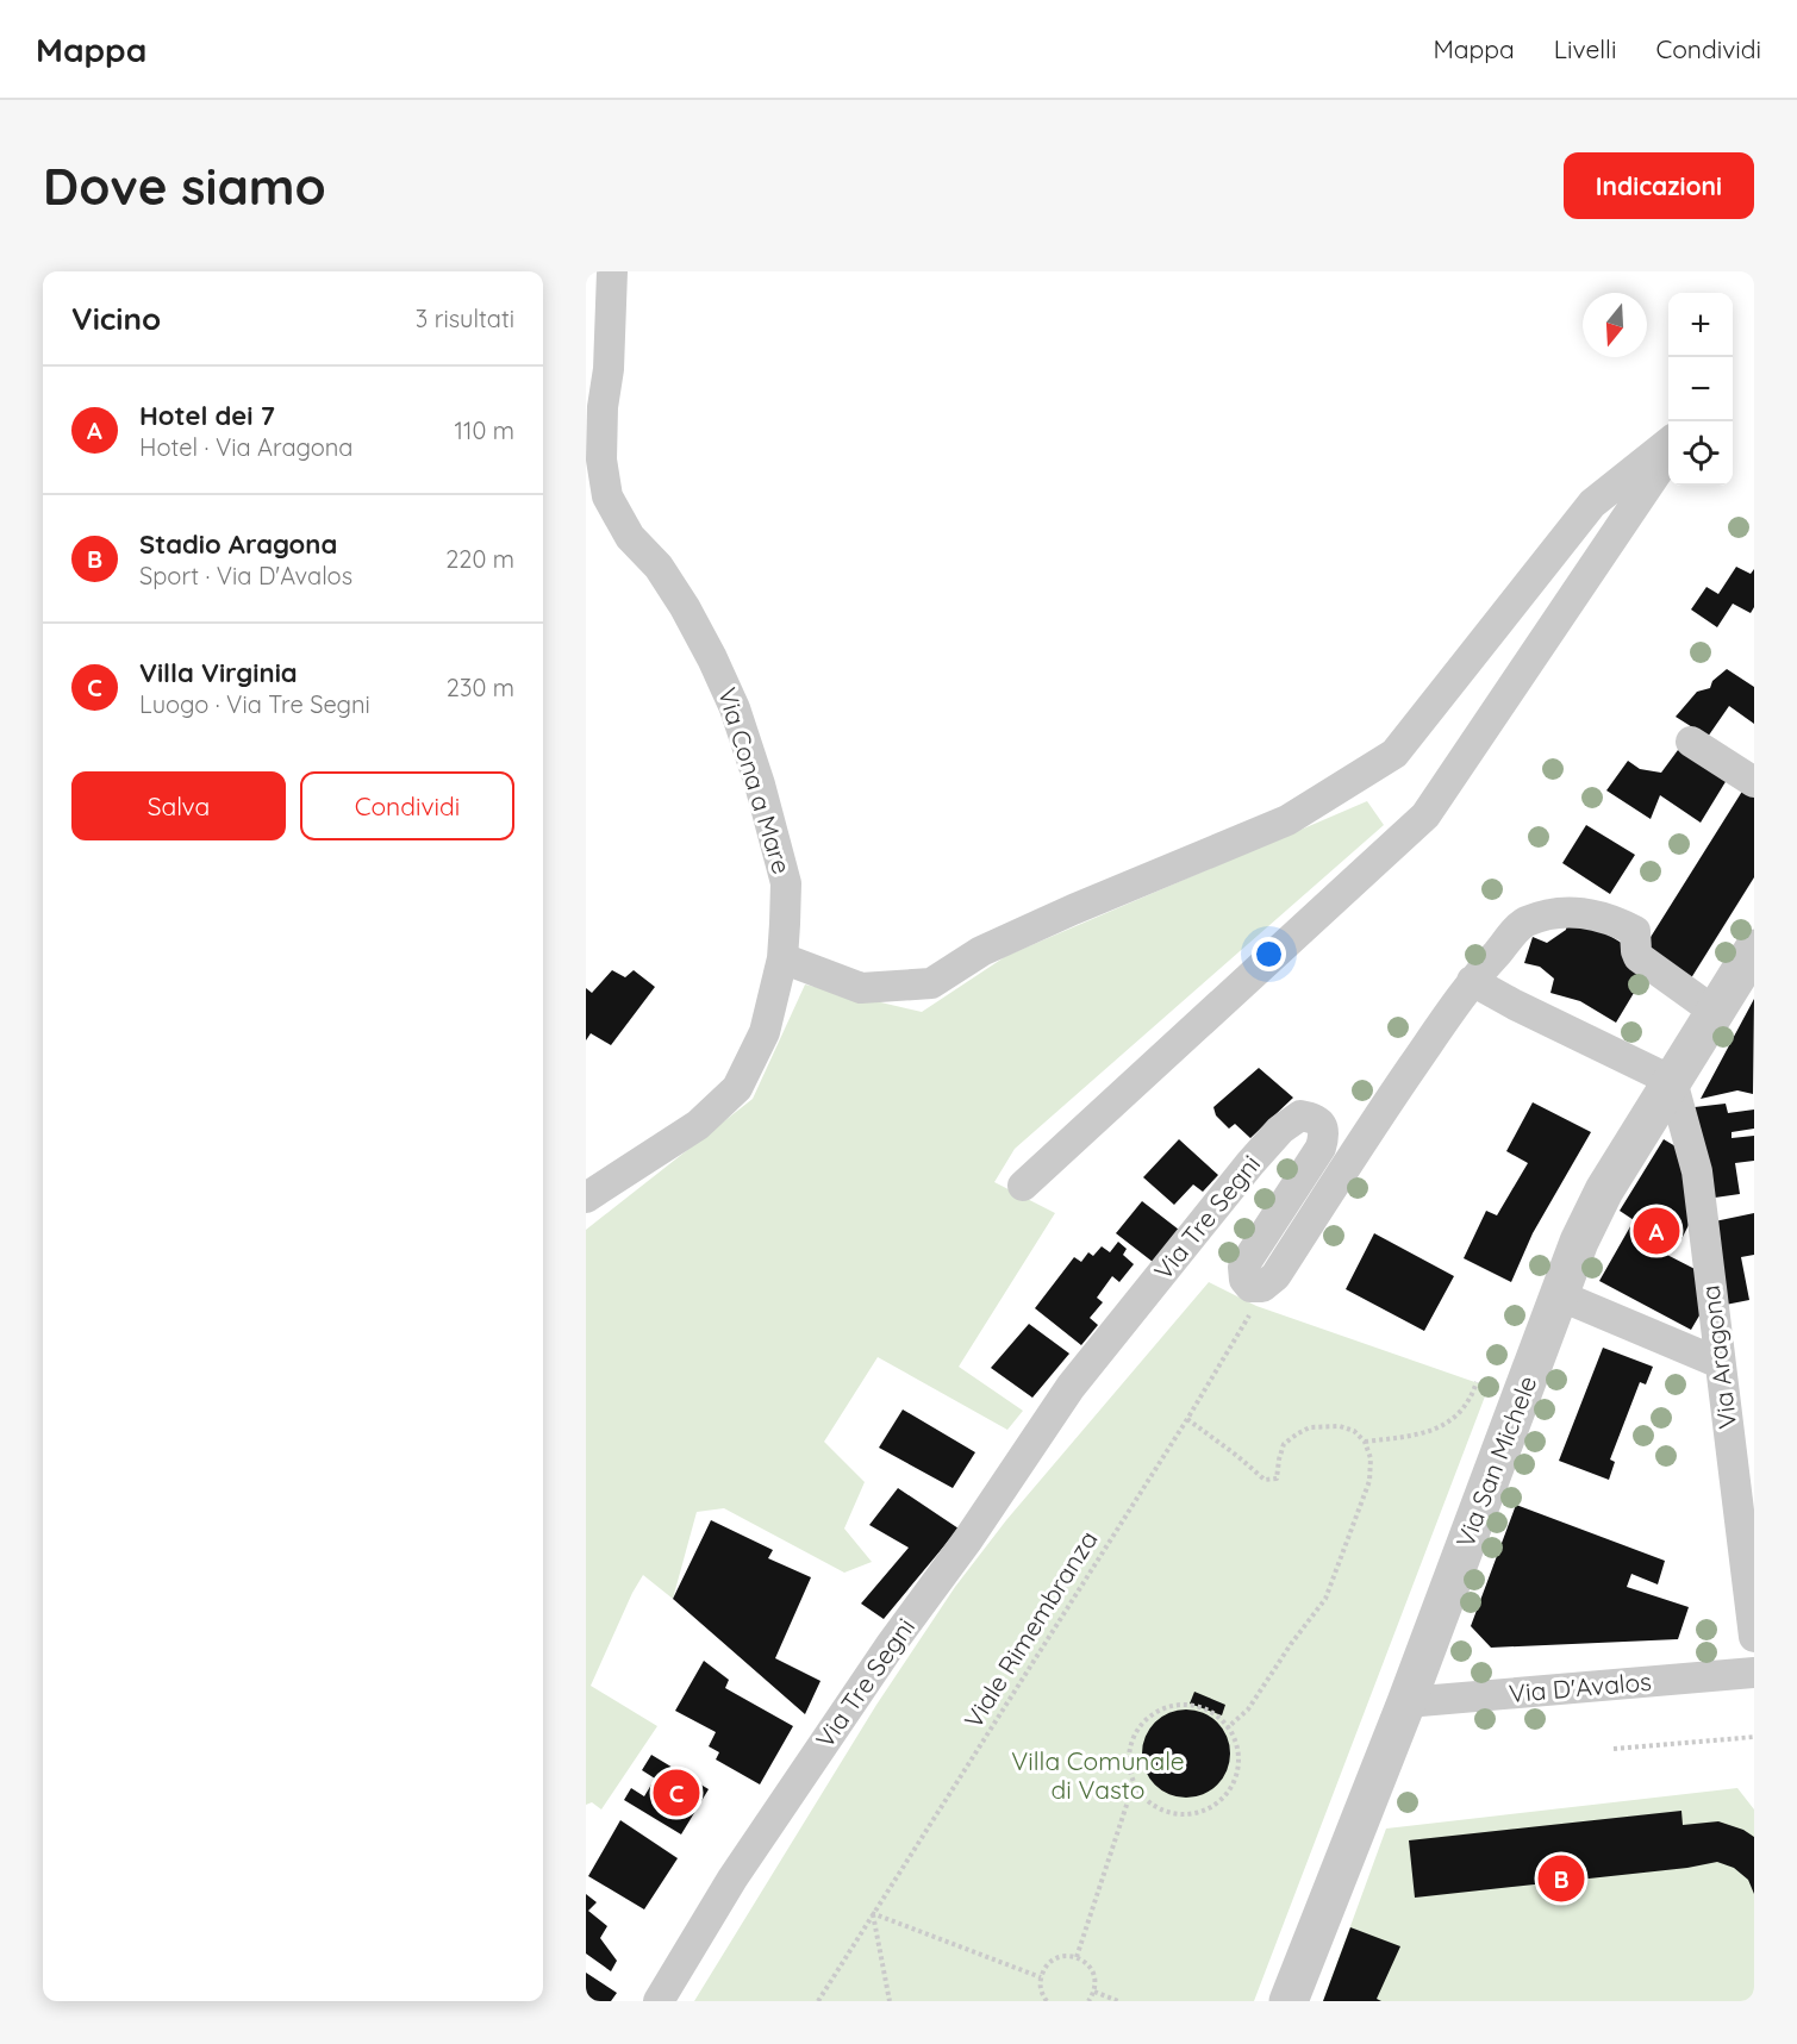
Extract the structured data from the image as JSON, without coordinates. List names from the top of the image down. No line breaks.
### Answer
{"streets":{"street":["Via Cona a Mare","Via Tre Segni","Via Aragona","Via San Michele","Via D'Avalos"],"path":["Viale Rimembranza"]},"crossings":[["Via Tre Segni","Viale Rimembranza"],["Via Aragona","Via San Michele"],["Via San Michele","Via D'Avalos"]],"parks":["Villa Comunale di Vasto"],"north":"bottom","page":{"header":"Mappa","nav":["Mappa","Livelli","Condividi"],"buttons":["Indicazioni",["Salva","Condividi"]],"title":"Dove siamo","heading":["Vicino","3 risultati"],"map_buttons":["+","−"],"list":[{"mark":"A","name":"Hotel dei 7","note":"Hotel · Via Aragona","value":"110 m"},{"mark":"B","name":"Stadio Aragona","note":"Sport · Via D'Avalos","value":"220 m"},{"mark":"C","name":"Villa Virginia","note":"Luogo · Via Tre Segni","value":"230 m"}],"pins":["A","C","B"]}}
